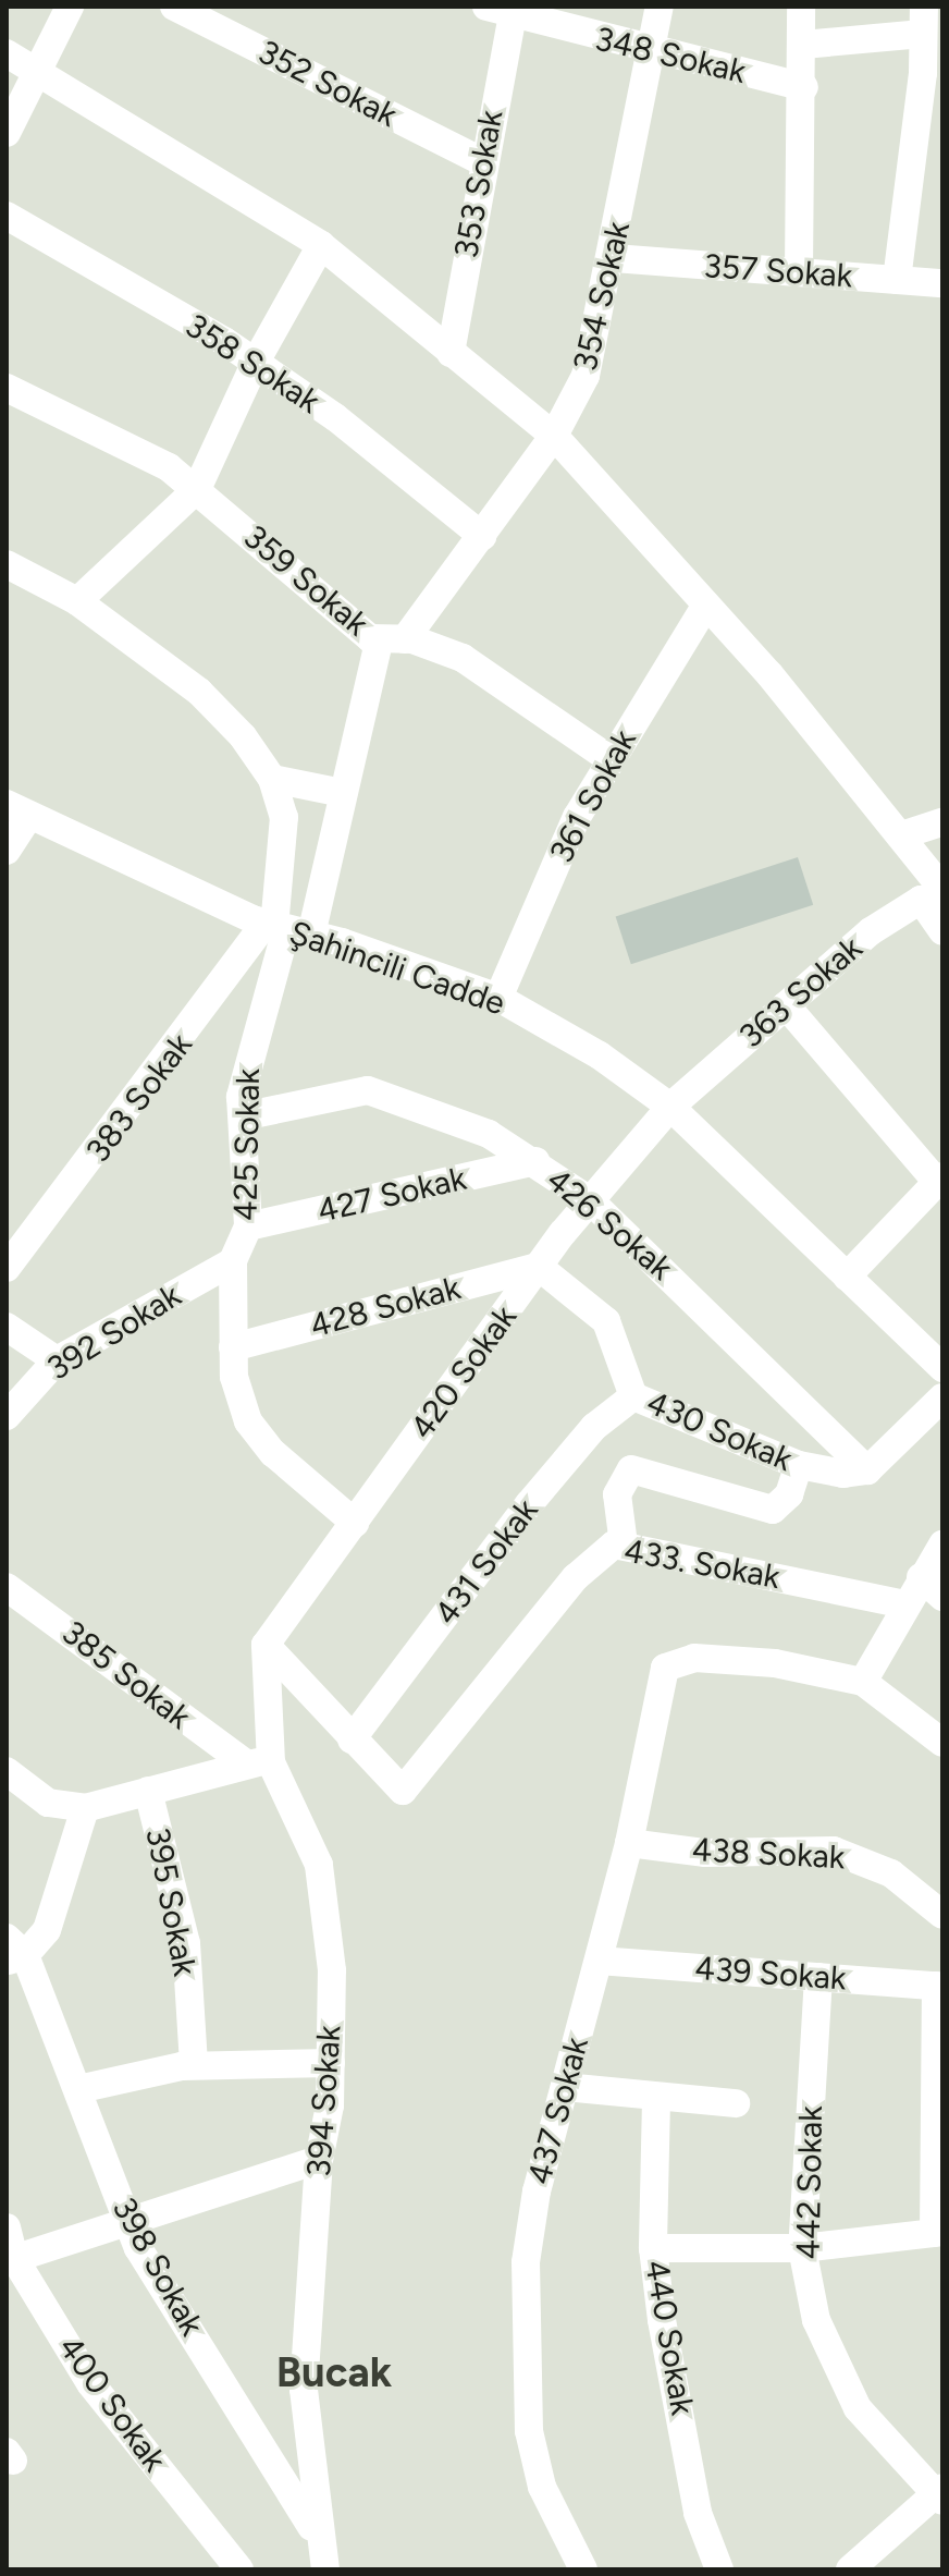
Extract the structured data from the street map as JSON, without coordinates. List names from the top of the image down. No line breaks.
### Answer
{"streets":{"street":["348 Sokak","352 Sokak","353 Sokak","357 Sokak","354 Sokak","358 Sokak","359 Sokak","361 Sokak","Şahincili Cadde","363 Sokak","383 Sokak","425 Sokak","427 Sokak","426 Sokak","428 Sokak","392 Sokak","420 Sokak","430 Sokak","431 Sokak","433. Sokak","385 Sokak","438 Sokak","395 Sokak","439 Sokak","394 Sokak","437 Sokak","442 Sokak","398 Sokak","440 Sokak","400 Sokak"]},"crossings":[["348 Sokak","353 Sokak"],["348 Sokak","354 Sokak"],["352 Sokak","353 Sokak"],["357 Sokak","354 Sokak"],["354 Sokak","358 Sokak"],["354 Sokak","359 Sokak"],["354 Sokak","Şahincili Cadde"],["354 Sokak","383 Sokak"],["354 Sokak","425 Sokak"],["359 Sokak","361 Sokak"],["361 Sokak","Şahincili Cadde"],["Şahincili Cadde","363 Sokak"],["Şahincili Cadde","383 Sokak"],["Şahincili Cadde","425 Sokak"],["Şahincili Cadde","420 Sokak"],["363 Sokak","420 Sokak"],["383 Sokak","425 Sokak"],["425 Sokak","427 Sokak"],["425 Sokak","426 Sokak"],["425 Sokak","428 Sokak"],["425 Sokak","392 Sokak"],["425 Sokak","420 Sokak"],["427 Sokak","426 Sokak"],["426 Sokak","420 Sokak"],["426 Sokak","430 Sokak"],["428 Sokak","420 Sokak"],["428 Sokak","430 Sokak"],["420 Sokak","430 Sokak"],["420 Sokak","394 Sokak"],["430 Sokak","431 Sokak"],["431 Sokak","433. Sokak"],["385 Sokak","394 Sokak"],["438 Sokak","437 Sokak"],["439 Sokak","437 Sokak"],["439 Sokak","442 Sokak"],["394 Sokak","398 Sokak"]],"districts":["Bucak"]}
